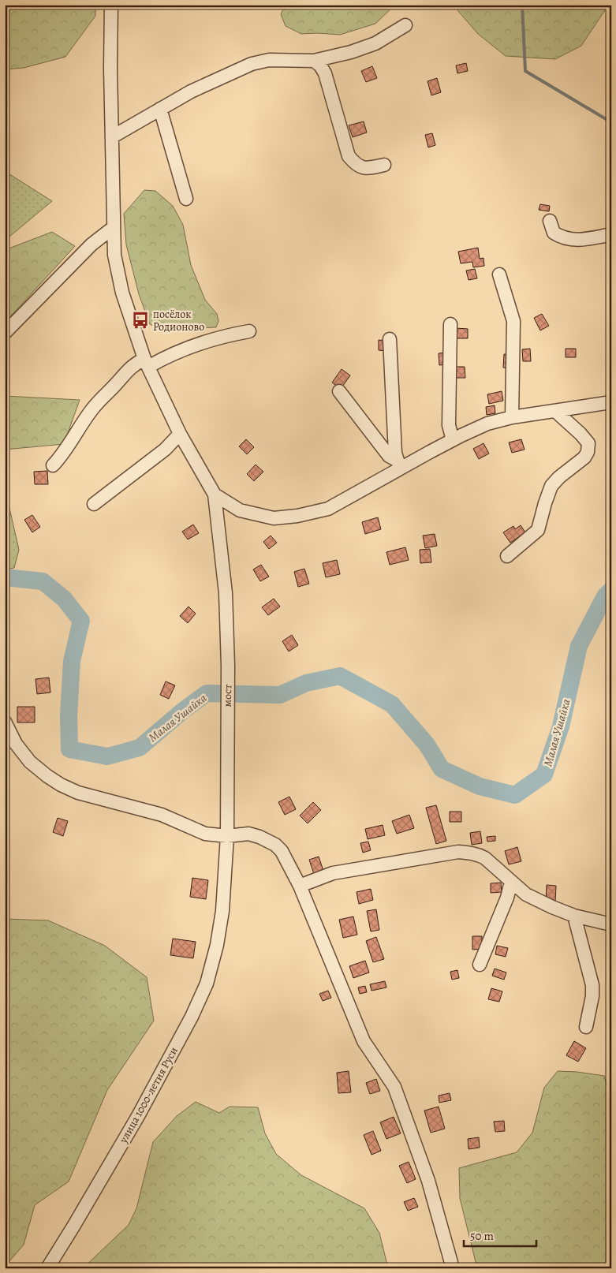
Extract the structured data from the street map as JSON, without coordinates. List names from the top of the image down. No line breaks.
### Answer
{"streets":{"street":["мост","улица 1000-летия Руси"]},"crossings":[["мост","улица 1000-летия Руси"]],"water":["Малая Ушайка"],"places":{"bus stop":["посёлок Родионово"]},"scale_bar":"50 m"}
